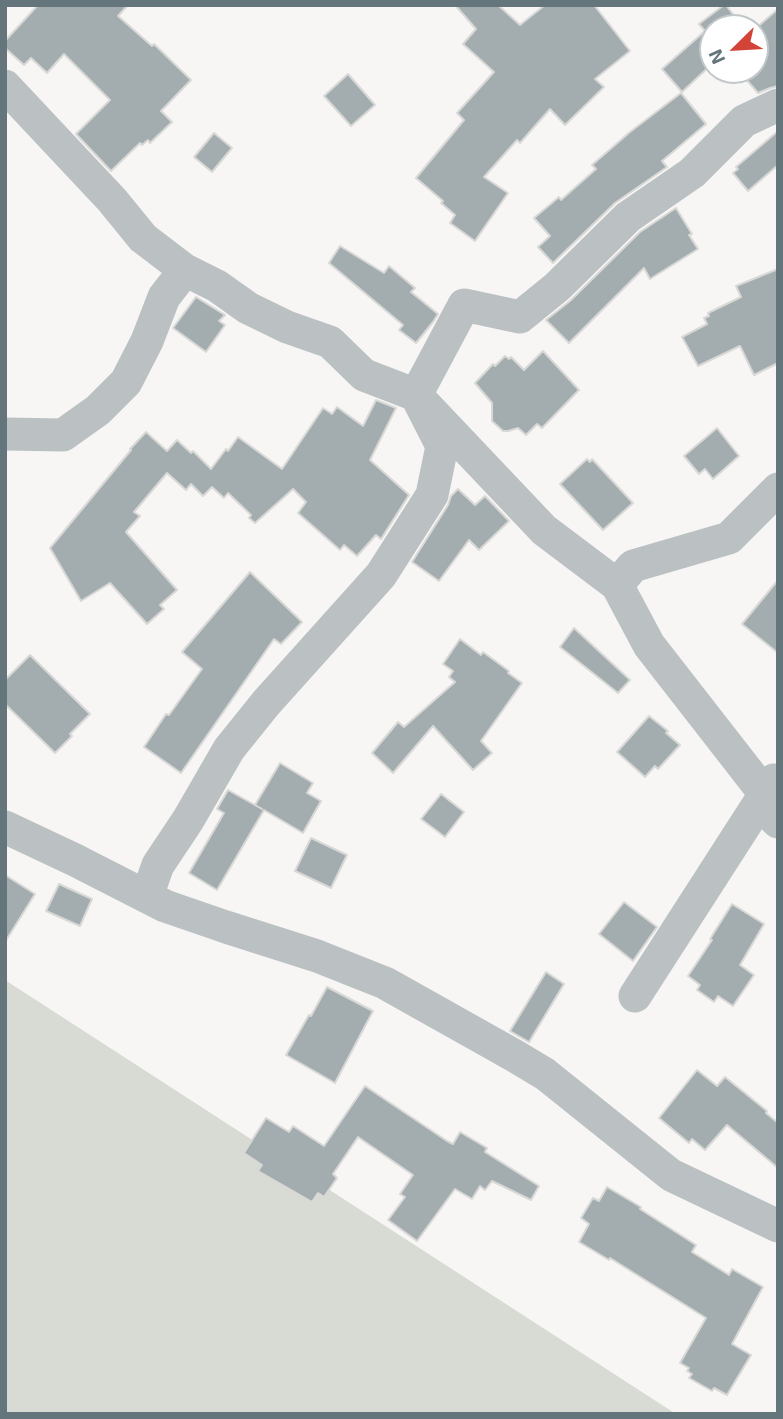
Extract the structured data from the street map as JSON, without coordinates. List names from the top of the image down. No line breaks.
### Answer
{"north":"bottom left"}
